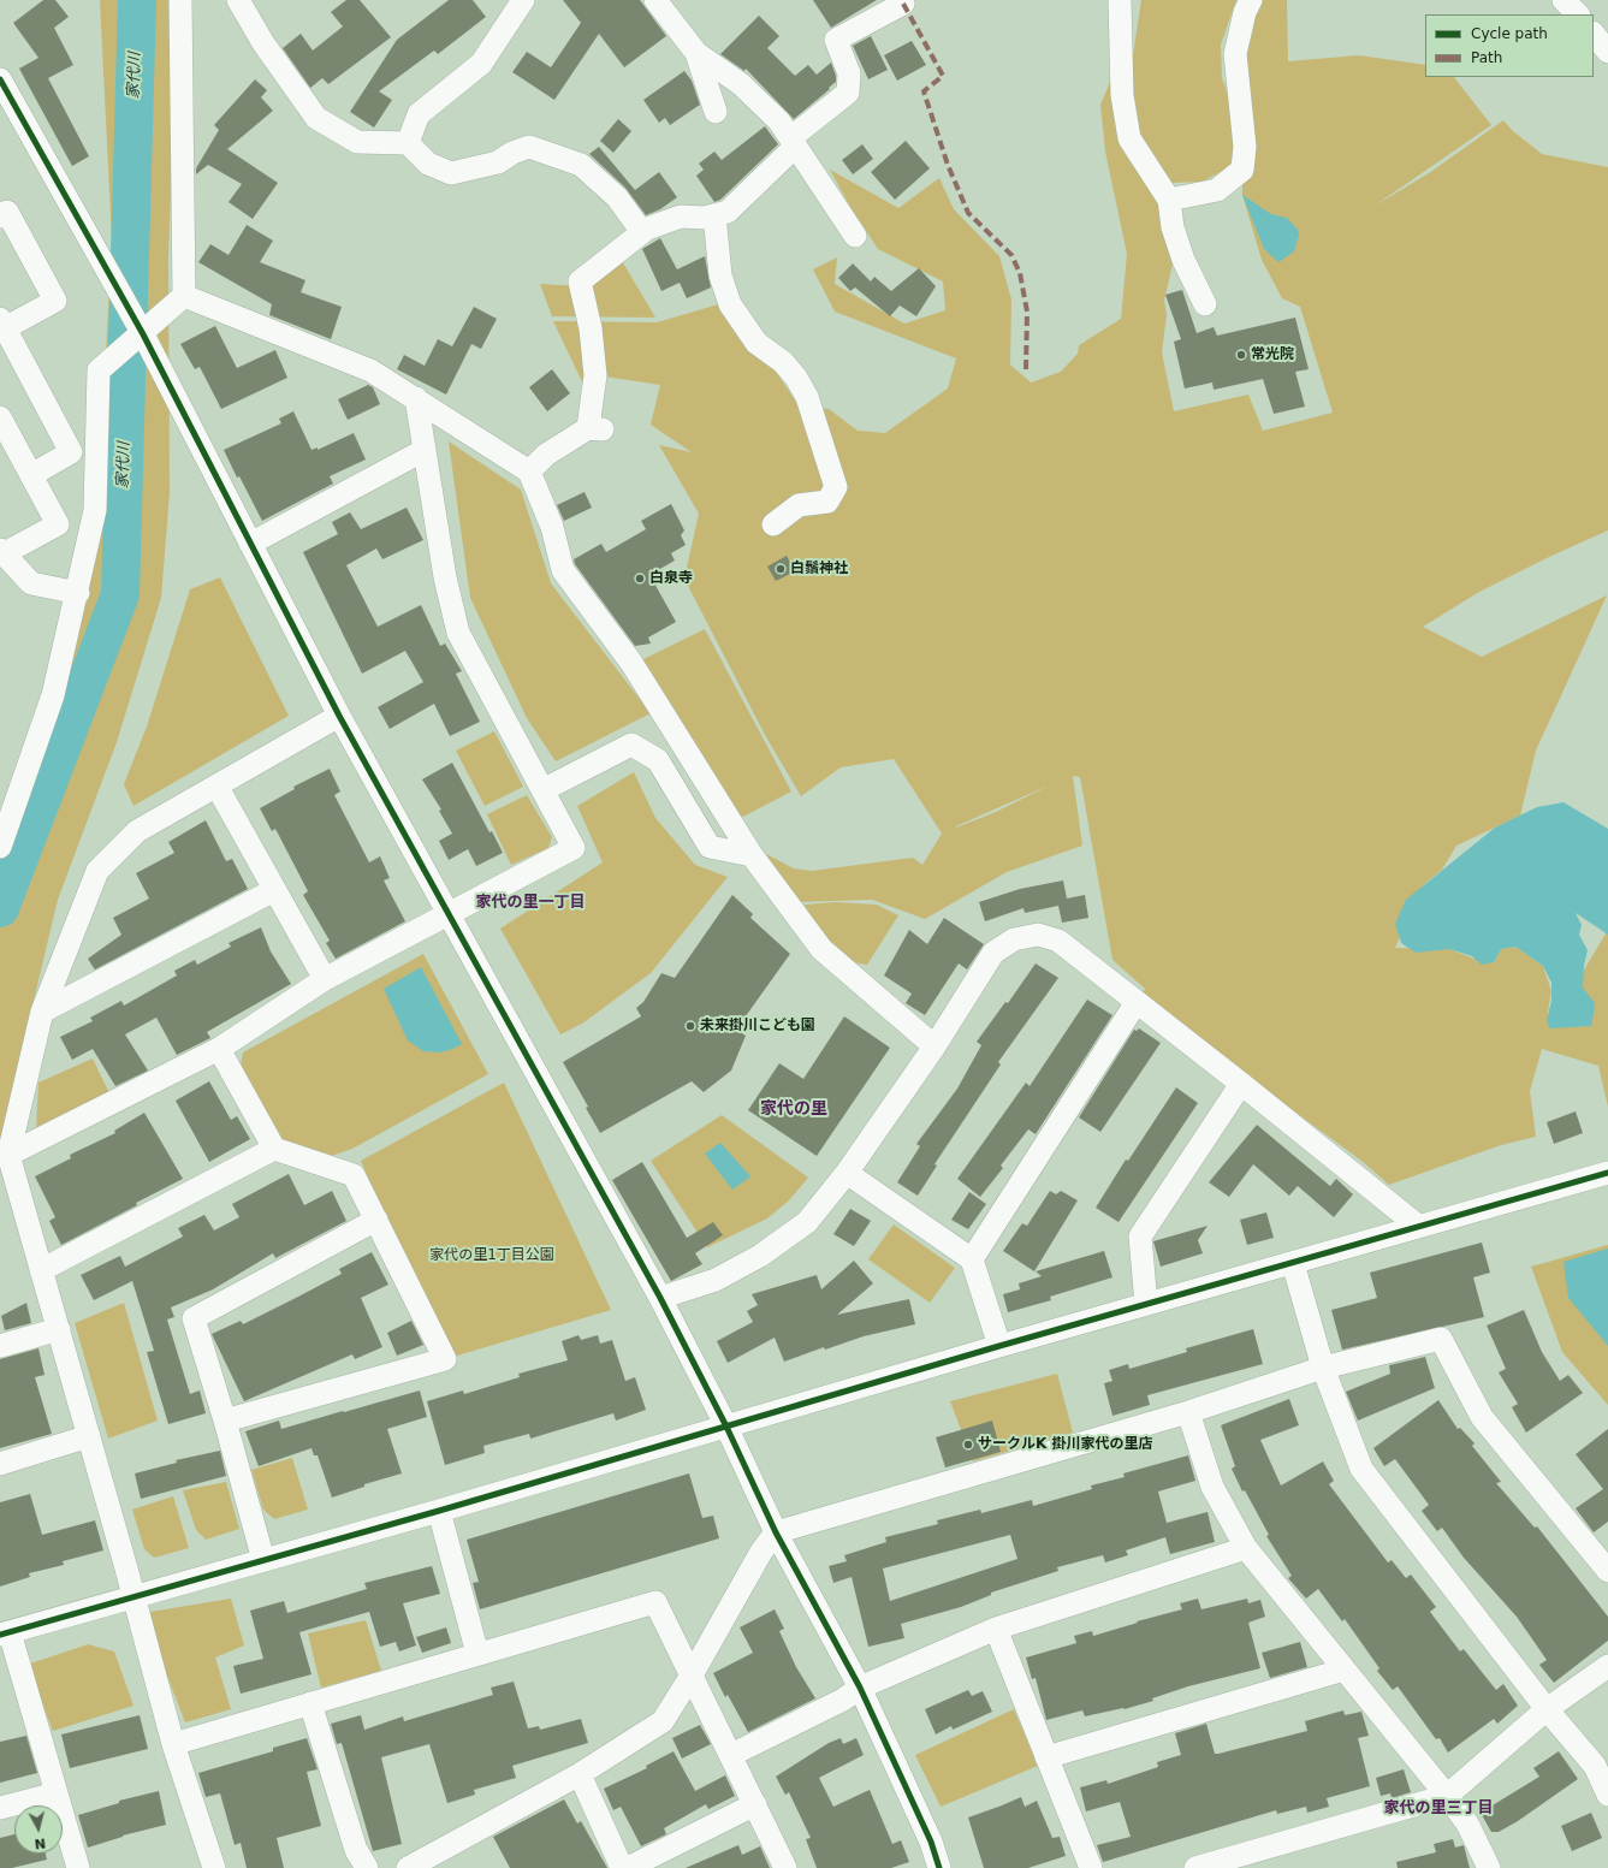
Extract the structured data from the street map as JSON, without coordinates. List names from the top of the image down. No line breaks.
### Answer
{"districts":["家代の里一丁目","家代の里","家代の里三丁目"],"water":["家代川"],"parks":["家代の里1丁目公園"],"places":["常光院","白鬚神社","白泉寺","未来掛川こども園","サークルK 掛川家代の里店"],"legend":["Cycle path","Path"],"north":"bottom"}
